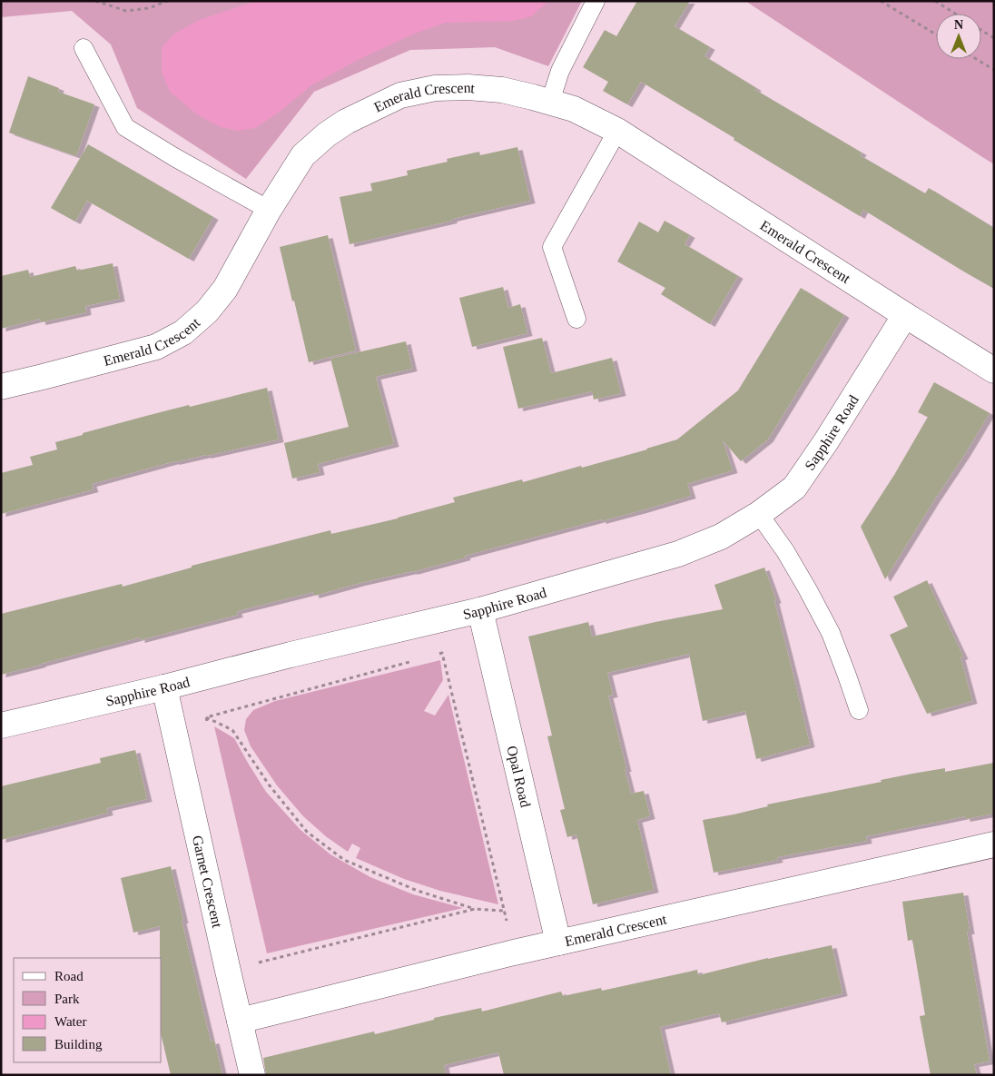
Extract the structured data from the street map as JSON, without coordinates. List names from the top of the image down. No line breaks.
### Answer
{"streets":{"street":["Emerald Crescent","Sapphire Road","Opal Road","Garnet Crescent"]},"crossings":[["Emerald Crescent","Sapphire Road"],["Emerald Crescent","Opal Road"],["Emerald Crescent","Garnet Crescent"],["Sapphire Road","Opal Road"],["Sapphire Road","Garnet Crescent"]],"legend":["Road","Park","Water","Building"],"north":"top"}
